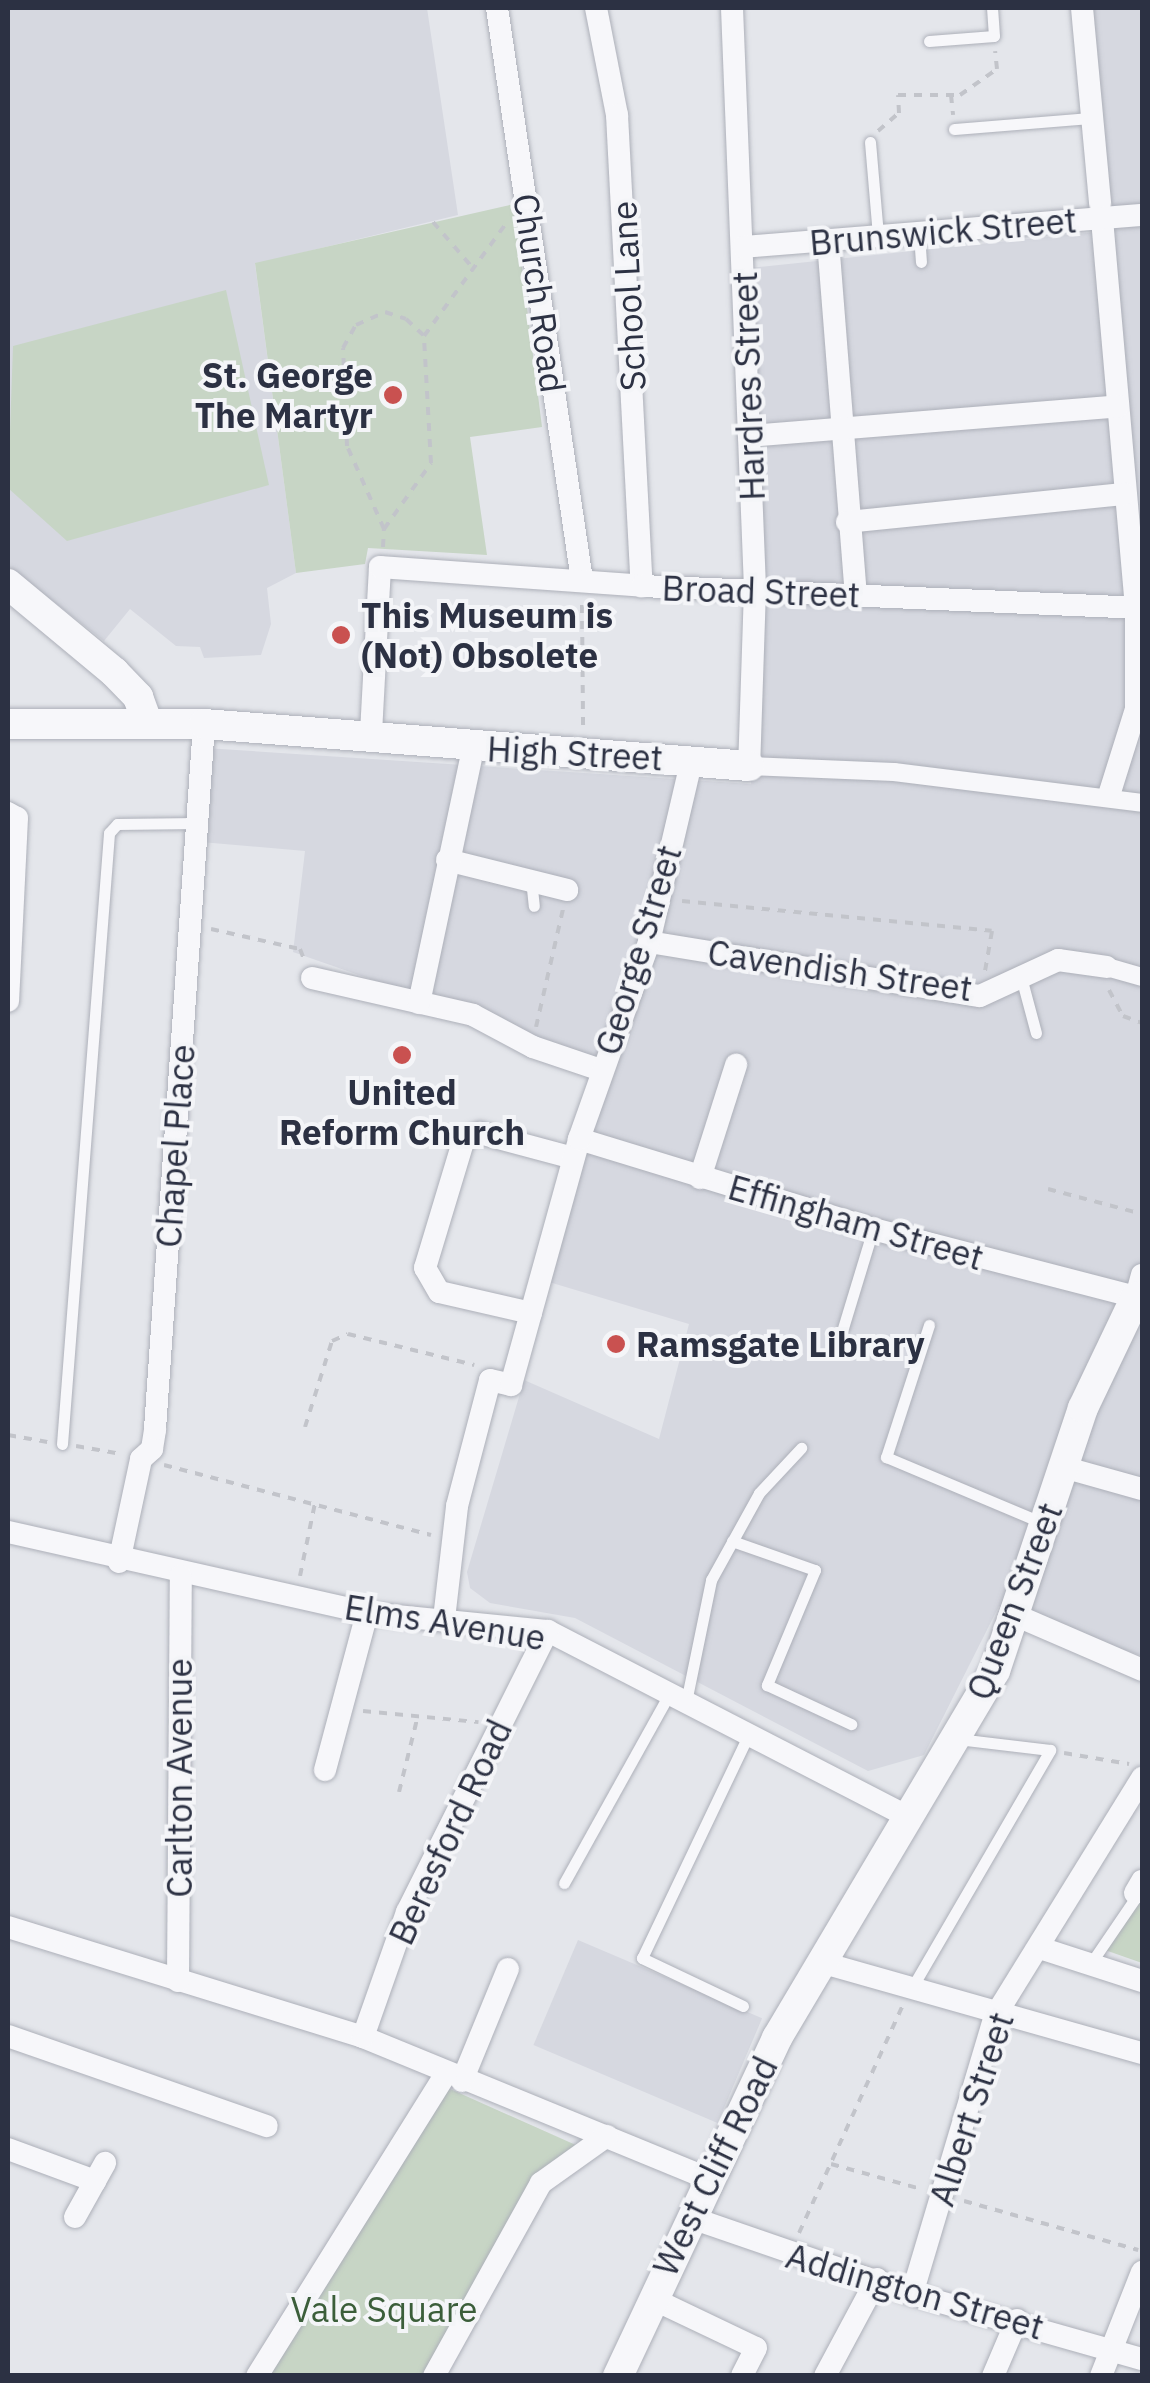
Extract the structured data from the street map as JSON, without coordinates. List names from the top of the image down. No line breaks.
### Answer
{"streets":{"street":["Brunswick Street","Church Road","School Lane","Hardres Street","Broad Street","High Street","George Street","Cavendish Street","Chapel Place","Effingham Street","Queen Street","Elms Avenue","Carlton Avenue","Beresford Road","Albert Street","West Cliff Road","Addington Street"]},"crossings":[["Brunswick Street","Hardres Street"],["Church Road","Broad Street"],["School Lane","Broad Street"],["Hardres Street","Broad Street"],["Hardres Street","High Street"],["High Street","George Street"],["High Street","Chapel Place"],["George Street","Cavendish Street"],["George Street","Effingham Street"],["Chapel Place","Elms Avenue"],["Effingham Street","Queen Street"],["Queen Street","Elms Avenue"],["Queen Street","West Cliff Road"],["Elms Avenue","Carlton Avenue"],["Elms Avenue","Beresford Road"],["Albert Street","Addington Street"],["West Cliff Road","Addington Street"]],"parks":["Vale Square"],"places":["St. George The Martyr","This Museum is (Not) Obsolete","United Reform Church","Ramsgate Library"]}
